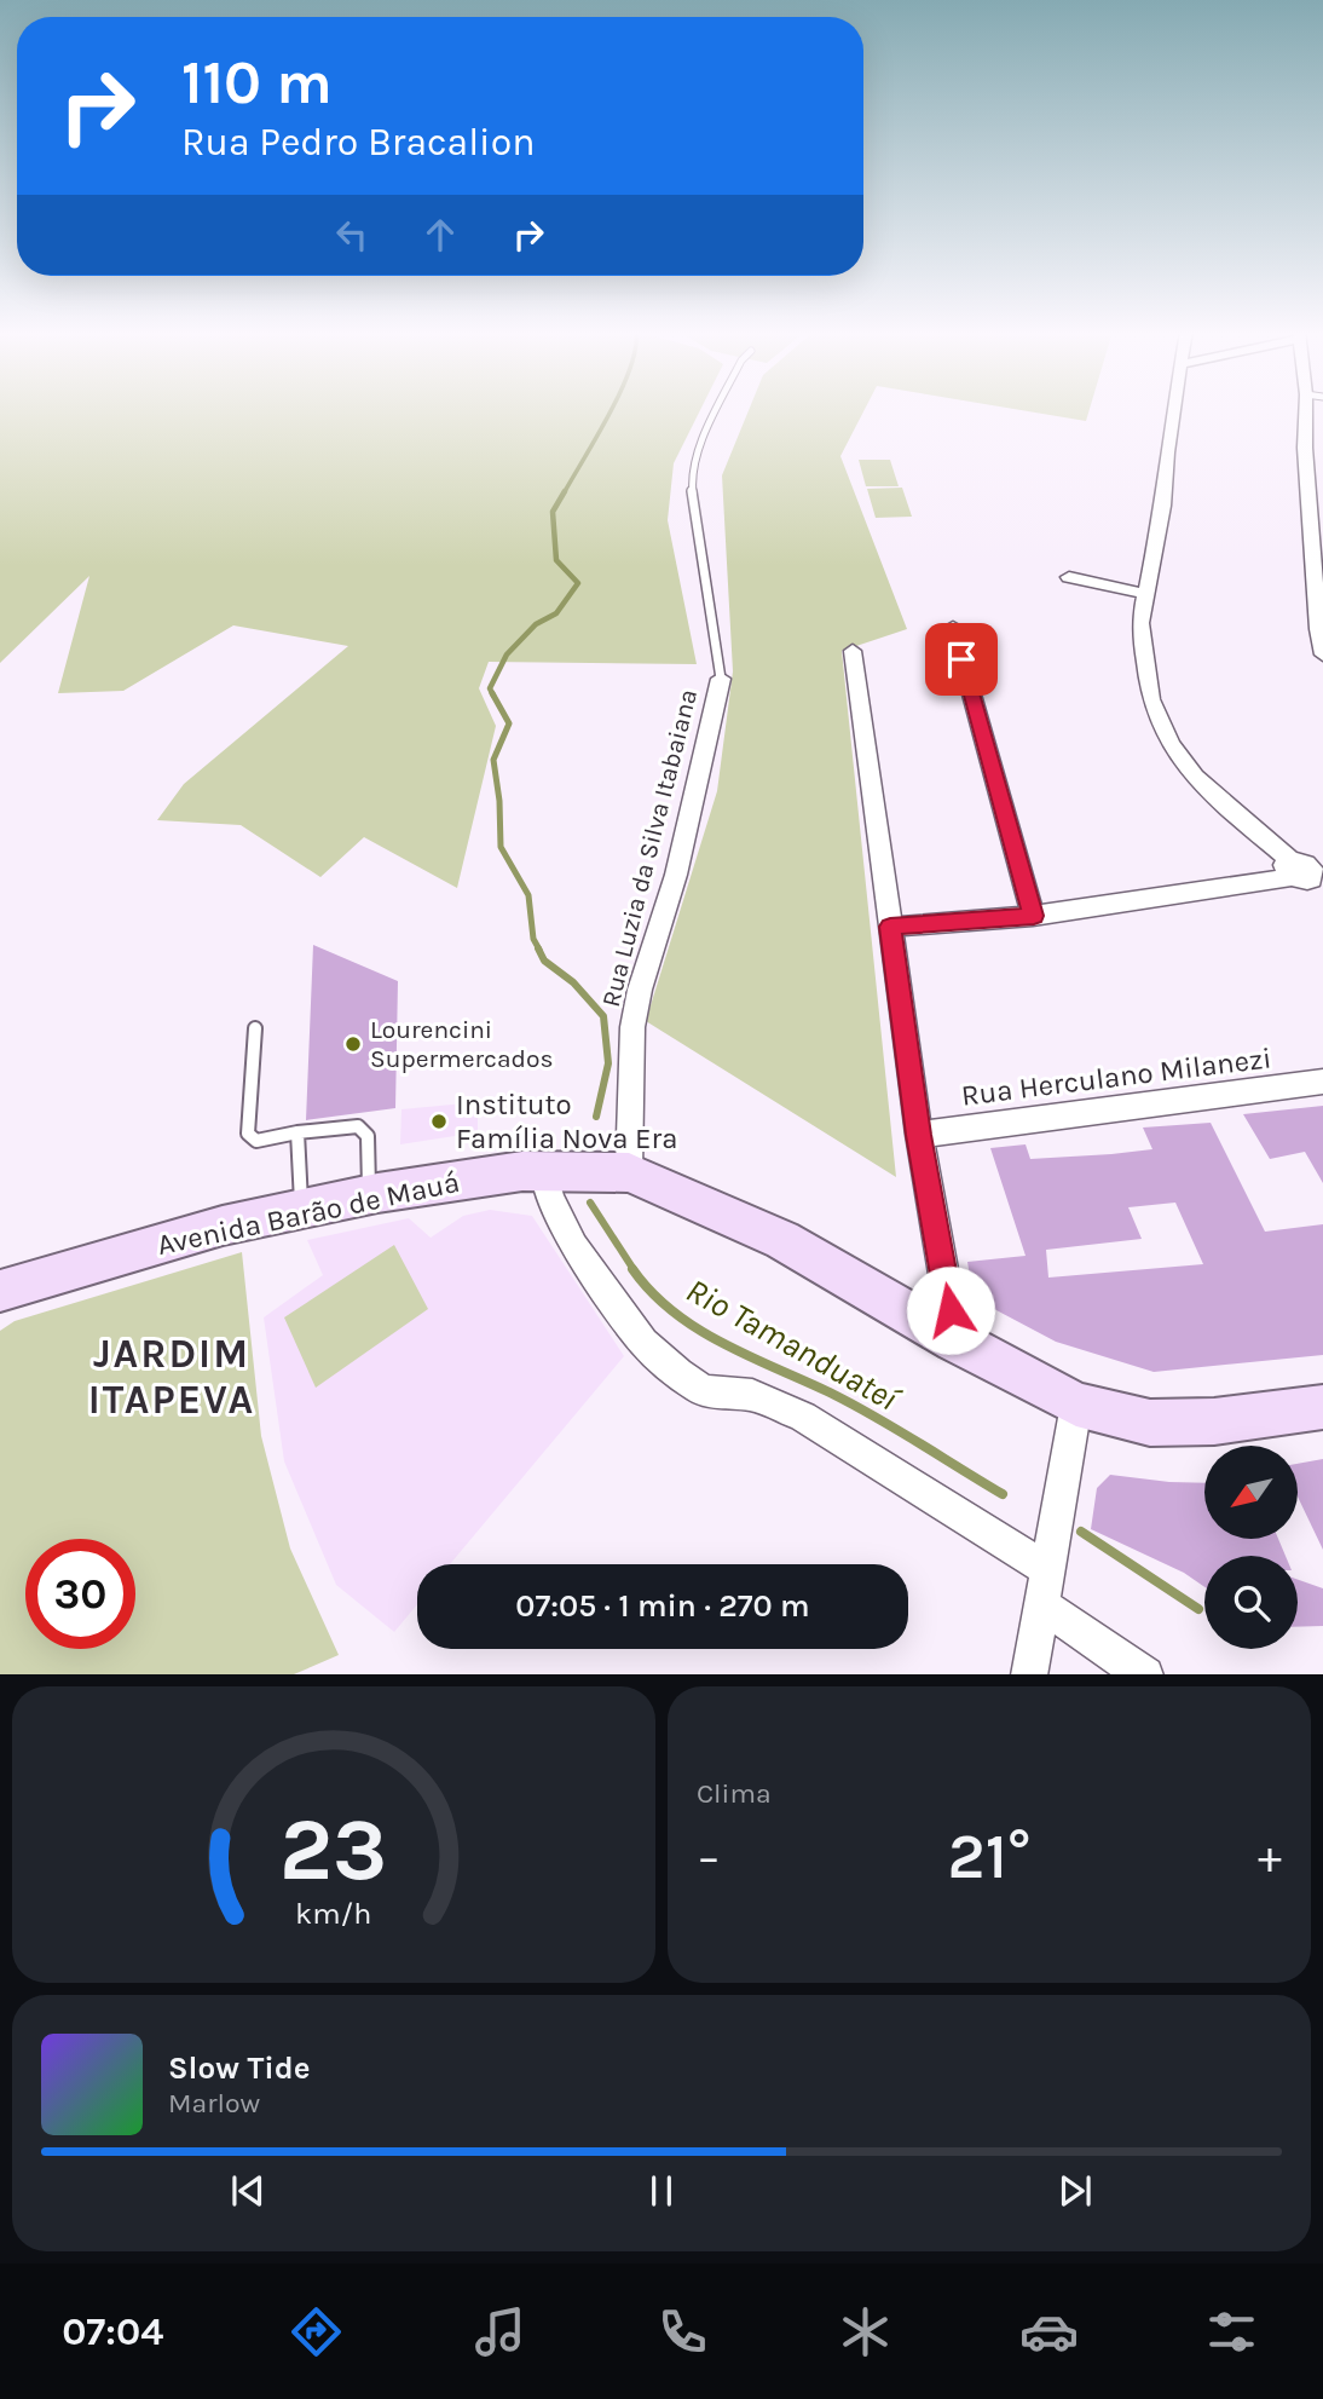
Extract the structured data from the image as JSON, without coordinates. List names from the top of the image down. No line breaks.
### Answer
{"streets":{"street":["Rua Luzia da Silva Itabaiana","Rua Herculano Milanezi","Avenida Barão de Mauá"]},"crossings":[["Rua Luzia da Silva Itabaiana","Avenida Barão de Mauá"]],"districts":["JARDIM ITAPEVA"],"water":["Rio Tamanduateí"],"places":["Lourencini Supermercados","Instituto Família Nova Era"],"north":"bottom left","page":{"turn":["110 m","Rua Pedro Bracalion"],"limit":"30","trip":"07:05 · 1 min · 270 m","tile":"Clima","heat":["−","21°","+"],"song":["Slow Tide","Marlow"],"tabs":"07:04","gauge":["23","km/h"]}}
